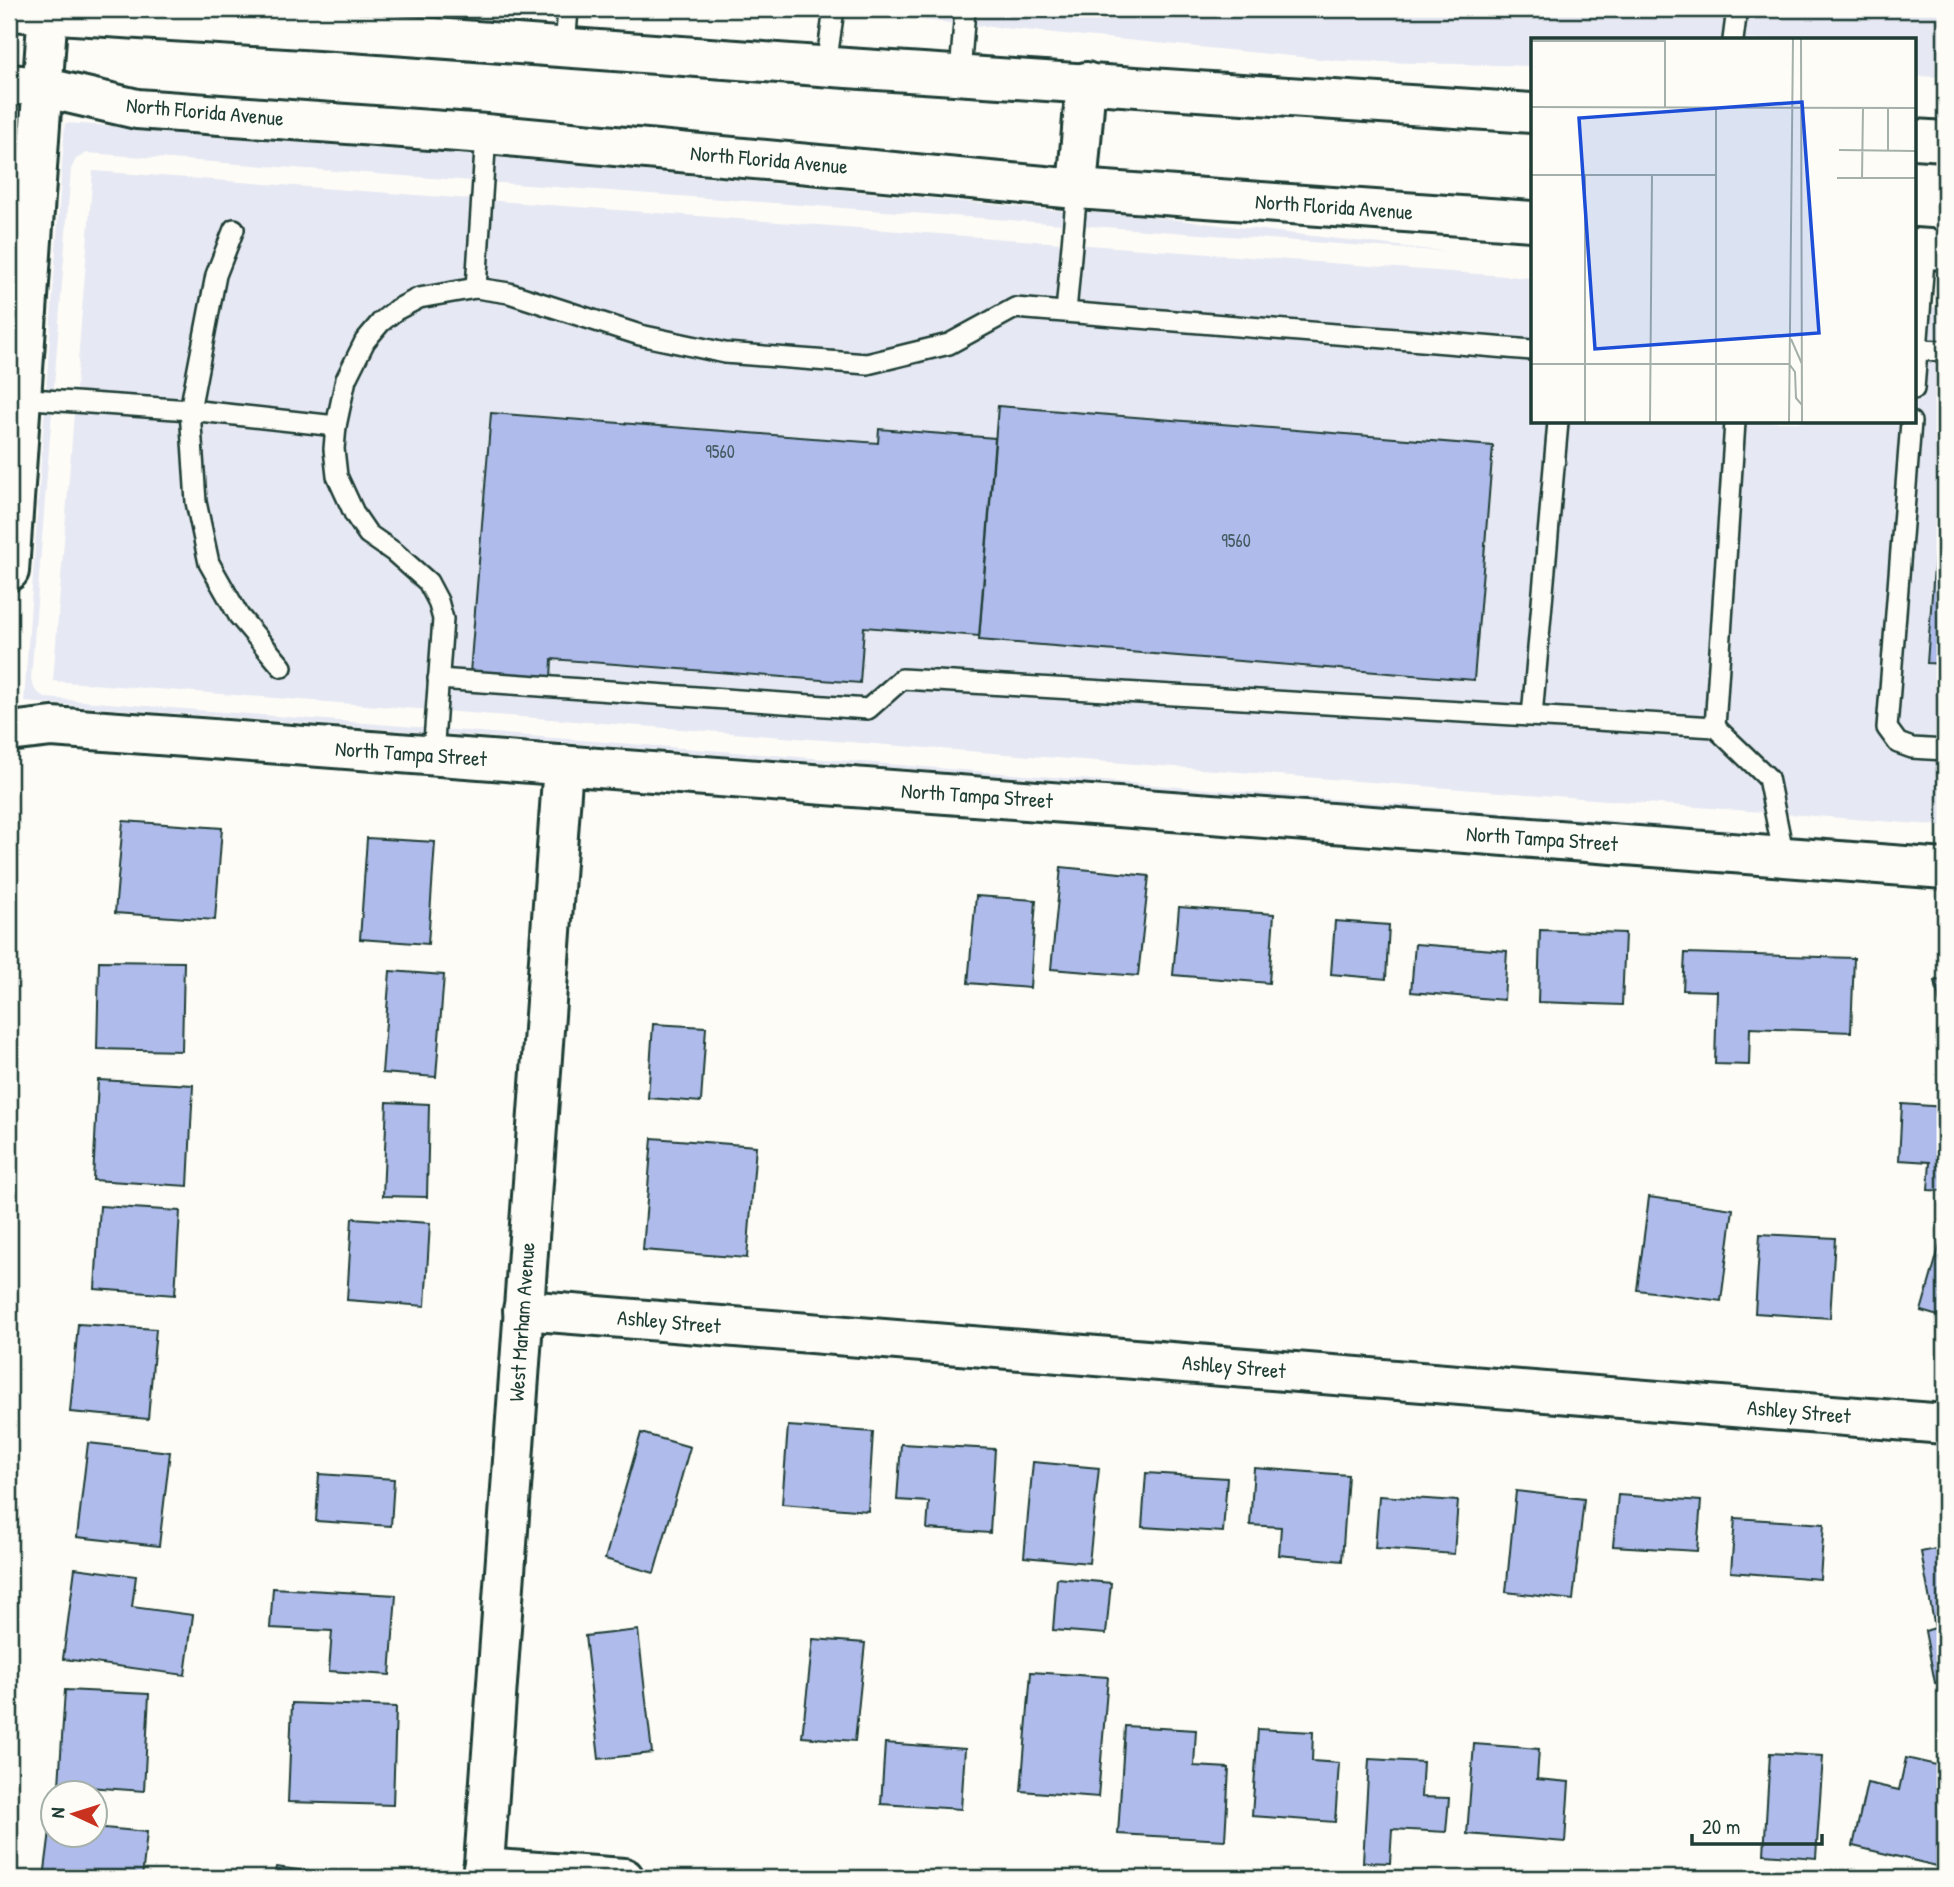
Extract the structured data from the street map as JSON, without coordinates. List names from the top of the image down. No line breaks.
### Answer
{"streets":{"street":["North Florida Avenue","North Tampa Street","West Marham Avenue","Ashley Street"]},"crossings":[["North Tampa Street","West Marham Avenue"],["West Marham Avenue","Ashley Street"]],"house_numbers":["9560","9560"],"scale_bar":"20 m","north":"left"}
